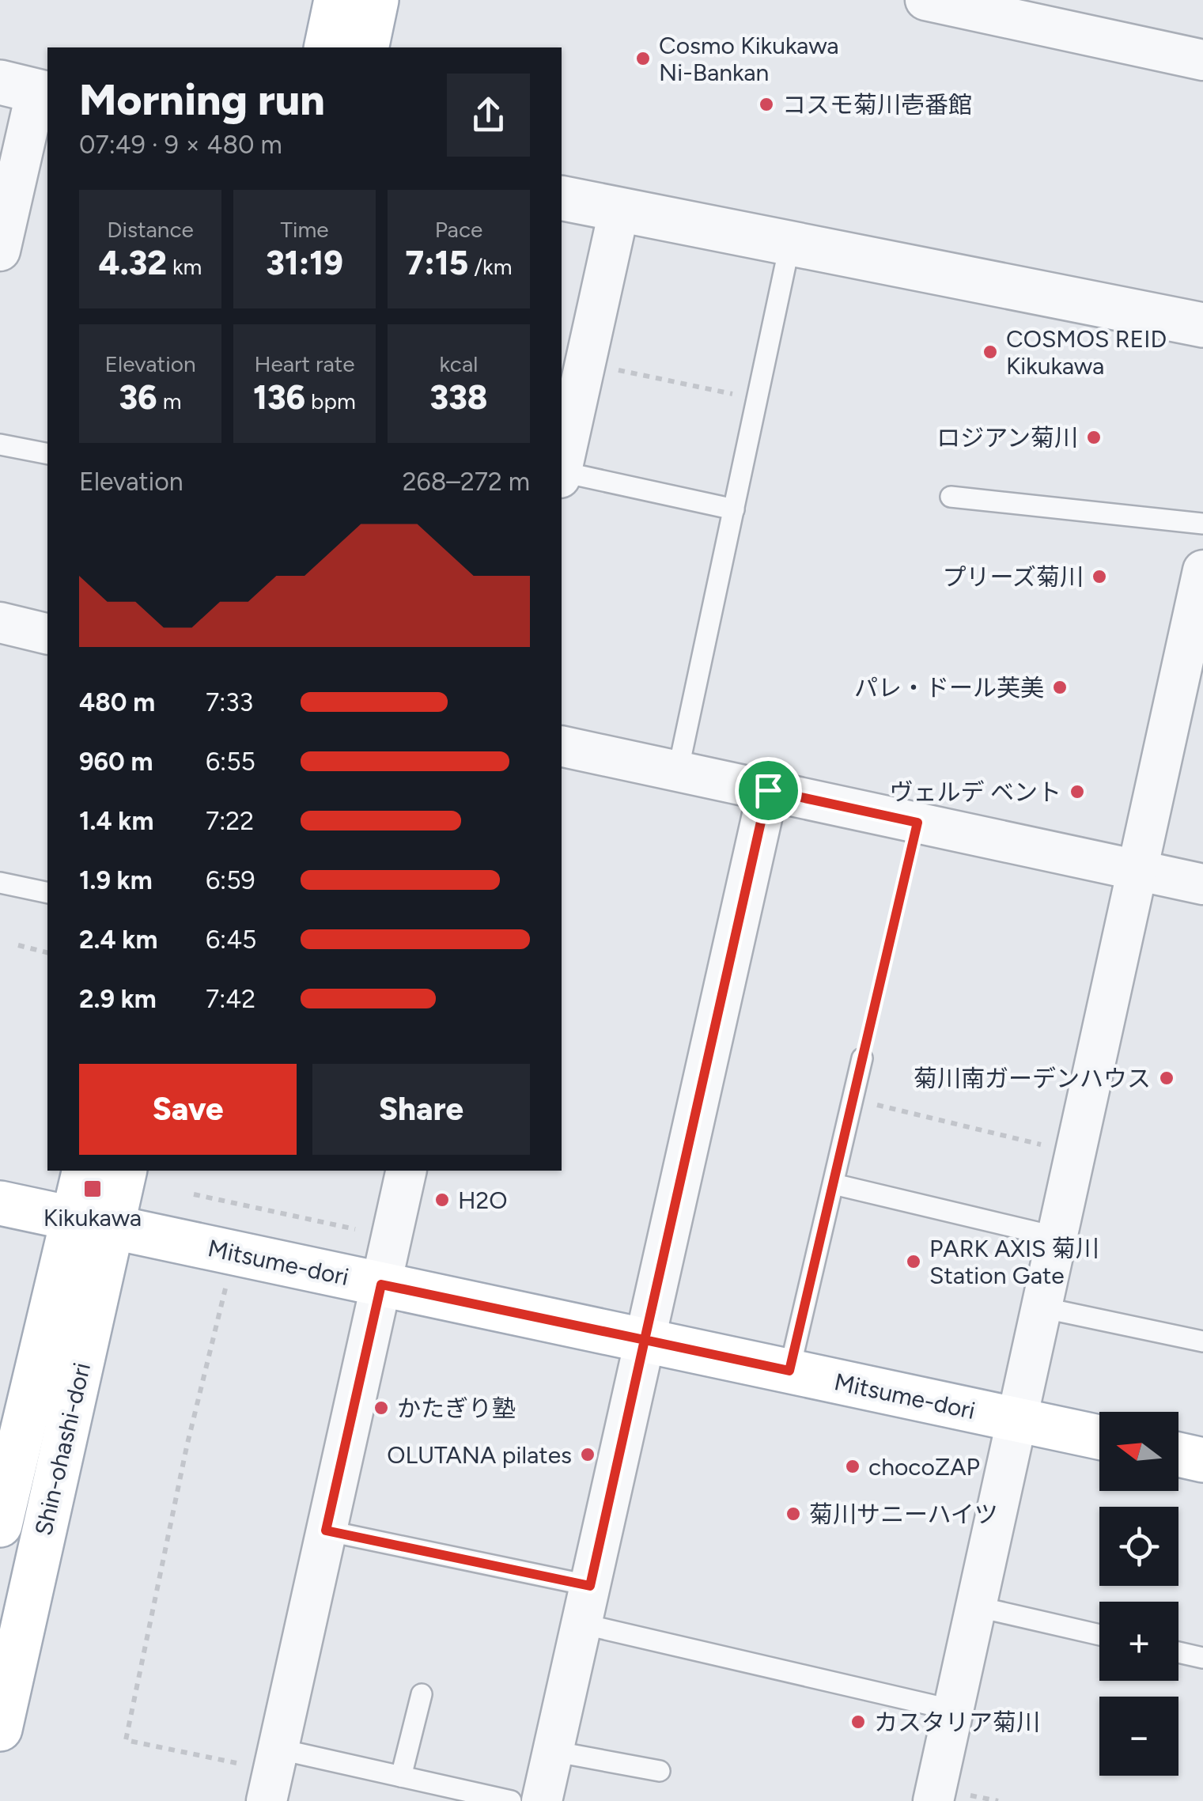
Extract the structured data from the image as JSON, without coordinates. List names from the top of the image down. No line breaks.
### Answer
{"streets":{"main road":["Mitsume-dori","Shin-ohashi-dori"]},"crossings":[["Mitsume-dori","Shin-ohashi-dori"]],"places":{"other":["Cosmo Kikukawa Ni-Bankan","コスモ菊川壱番館","COSMOS REID Kikukawa","ロジアン菊川","プリーズ菊川","パレ・ドール芙美","ヴェルデ ベント","菊川南ガーデンハウス","H2O","PARK AXIS 菊川 Station Gate","かたぎり塾","OLUTANA pilates","chocoZAP","菊川サニーハイツ","カスタリア菊川"],"transit":["Kikukawa"]},"north":"left","page":{"heading":["Morning run","07:49 · 9 × 480 m"],"stats":[["Distance","4.32 km"],["Time","31:19"],["Pace","7:15 /km"],["Elevation","36 m"],["Heart rate","136 bpm"],["kcal","338"]],"chart":["Elevation","268–272 m"],"list":[{"name":"480 m","note":"7:33"},{"name":"960 m","note":"6:55"},{"name":"1.4 km","note":"7:22"},{"name":"1.9 km","note":"6:59"},{"name":"2.4 km","note":"6:45"},{"name":"2.9 km","note":"7:42"}],"buttons":["Save","Share"],"map_buttons":["+","−"]}}
